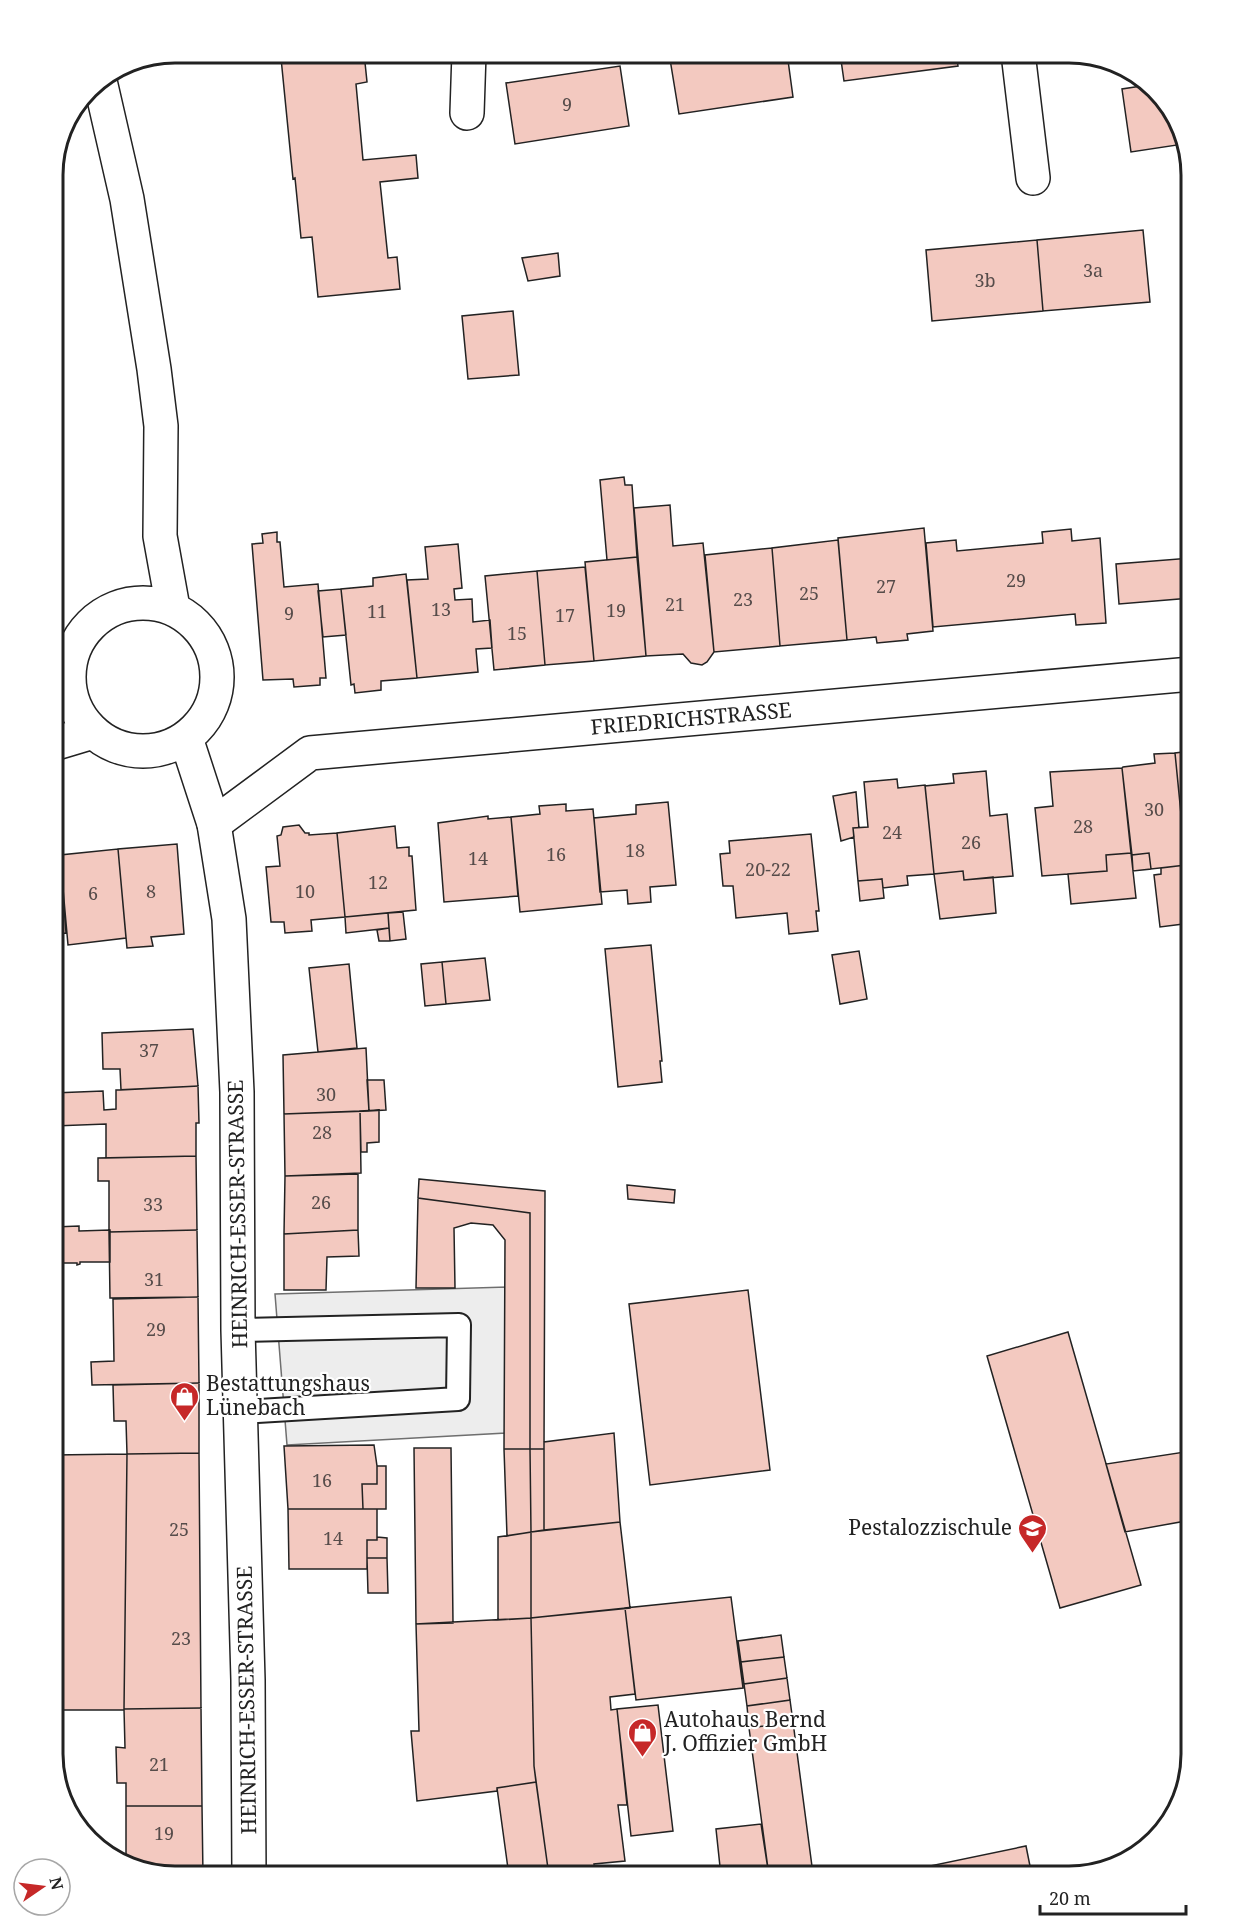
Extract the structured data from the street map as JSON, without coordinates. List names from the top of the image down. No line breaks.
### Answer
{"streets":{"main road":["FRIEDRICHSTRASSE","HEINRICH-ESSER-STRASSE"]},"crossings":[["FRIEDRICHSTRASSE","HEINRICH-ESSER-STRASSE"]],"places":{"shop":["Bestattungshaus Lünebach","Autohaus Bernd J. Offizier GmbH"],"school or university":["Pestalozzischule"]},"house_numbers":["9","3a","3b","29","27","25","23","21","13","19","11","9","17","15","30","28","24","26","18","16","14","20-22","12","8","10","6","37","30","28","26","33","31","29","16","25","14","23","21","19"],"scale_bar":"20 m","north":"right"}
